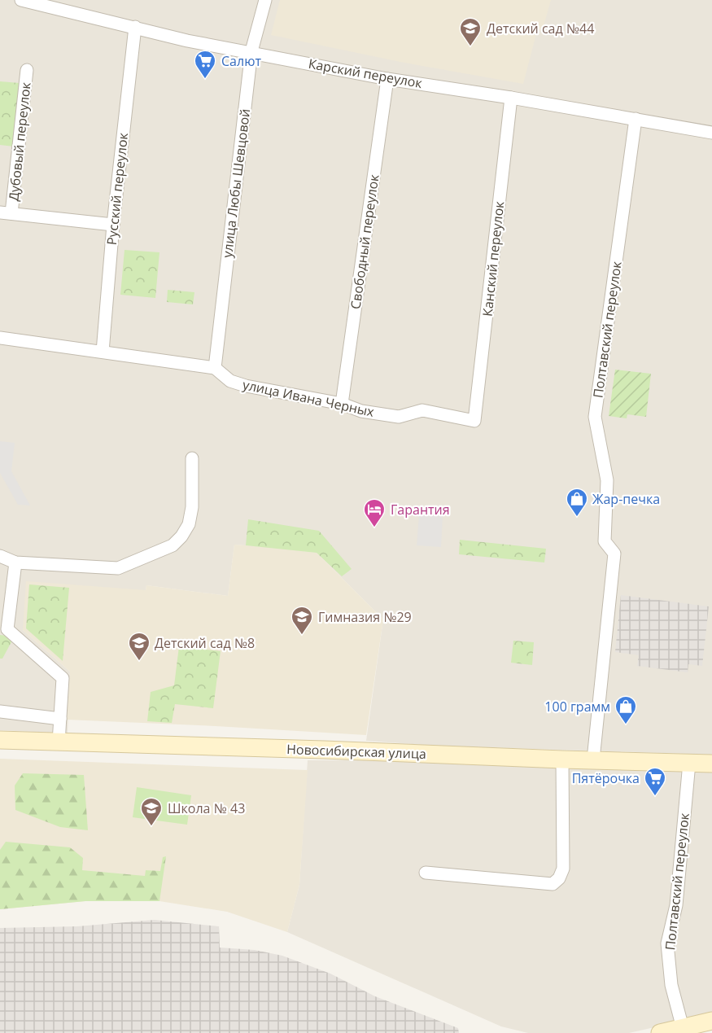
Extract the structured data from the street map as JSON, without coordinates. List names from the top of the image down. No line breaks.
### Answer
{"streets":{"street":["Карский переулок","Дубовый переулок","улица Любы Шевцовой","Русский переулок","Свободный переулок","Канский переулок","Полтавский переулок","улица Ивана Черных","Новосибирская улица"]},"crossings":[["Карский переулок","улица Любы Шевцовой"],["Карский переулок","Русский переулок"],["Карский переулок","Свободный переулок"],["Карский переулок","Канский переулок"],["Карский переулок","Полтавский переулок"],["улица Любы Шевцовой","улица Ивана Черных"],["Русский переулок","улица Ивана Черных"],["Свободный переулок","улица Ивана Черных"],["Канский переулок","улица Ивана Черных"],["Полтавский переулок","Новосибирская улица"]],"places":{"school or university":["Детский сад №44","Гимназия №29","Детский сад №8","Школа № 43"],"supermarket":["Салют","Пятёрочка"],"shop":["Жар-печка","100 грамм"],"hotel":["Гарантия"]}}
